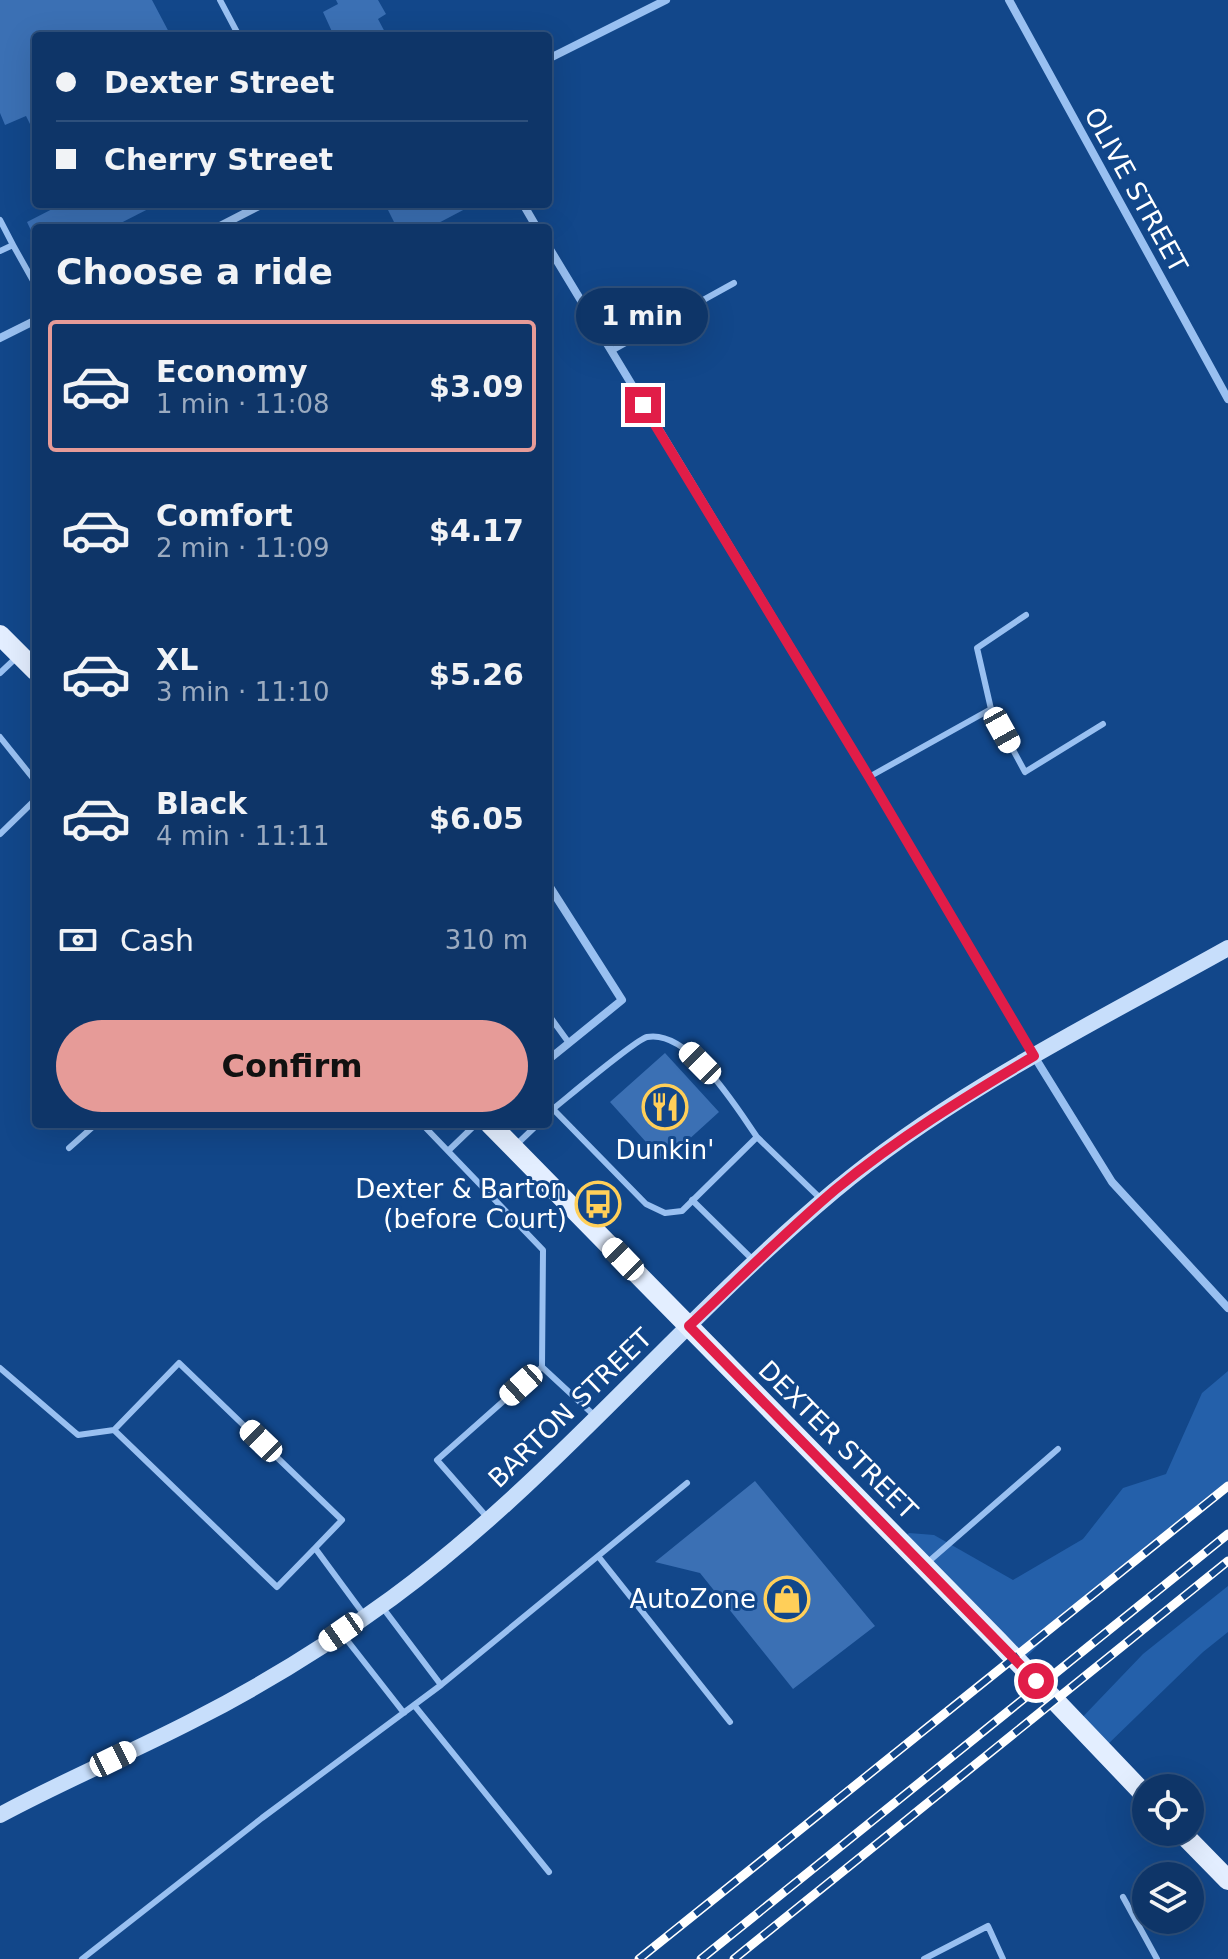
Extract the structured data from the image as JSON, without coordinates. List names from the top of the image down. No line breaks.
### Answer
{"streets":{"main road":["BARTON STREET","DEXTER STREET"],"street":["OLIVE STREET"]},"crossings":[["BARTON STREET","DEXTER STREET"]],"places":{"restaurant":["Dunkin'"],"bus stop":["Dexter & Barton (before Court)"],"shop":["AutoZone"]},"page":{"banner":["Dexter Street","Cherry Street"],"heading":"Choose a ride","bubble":"1 min","list":[{"name":"Economy","note":"1 min · 11:08","value":"$3.09"},{"name":"Comfort","note":"2 min · 11:09","value":"$4.17"},{"name":"XL","note":"3 min · 11:10","value":"$5.26"},{"name":"Black","note":"4 min · 11:11","value":"$6.05"}],"pay":["Cash","310 m"],"buttons":"Confirm"}}
